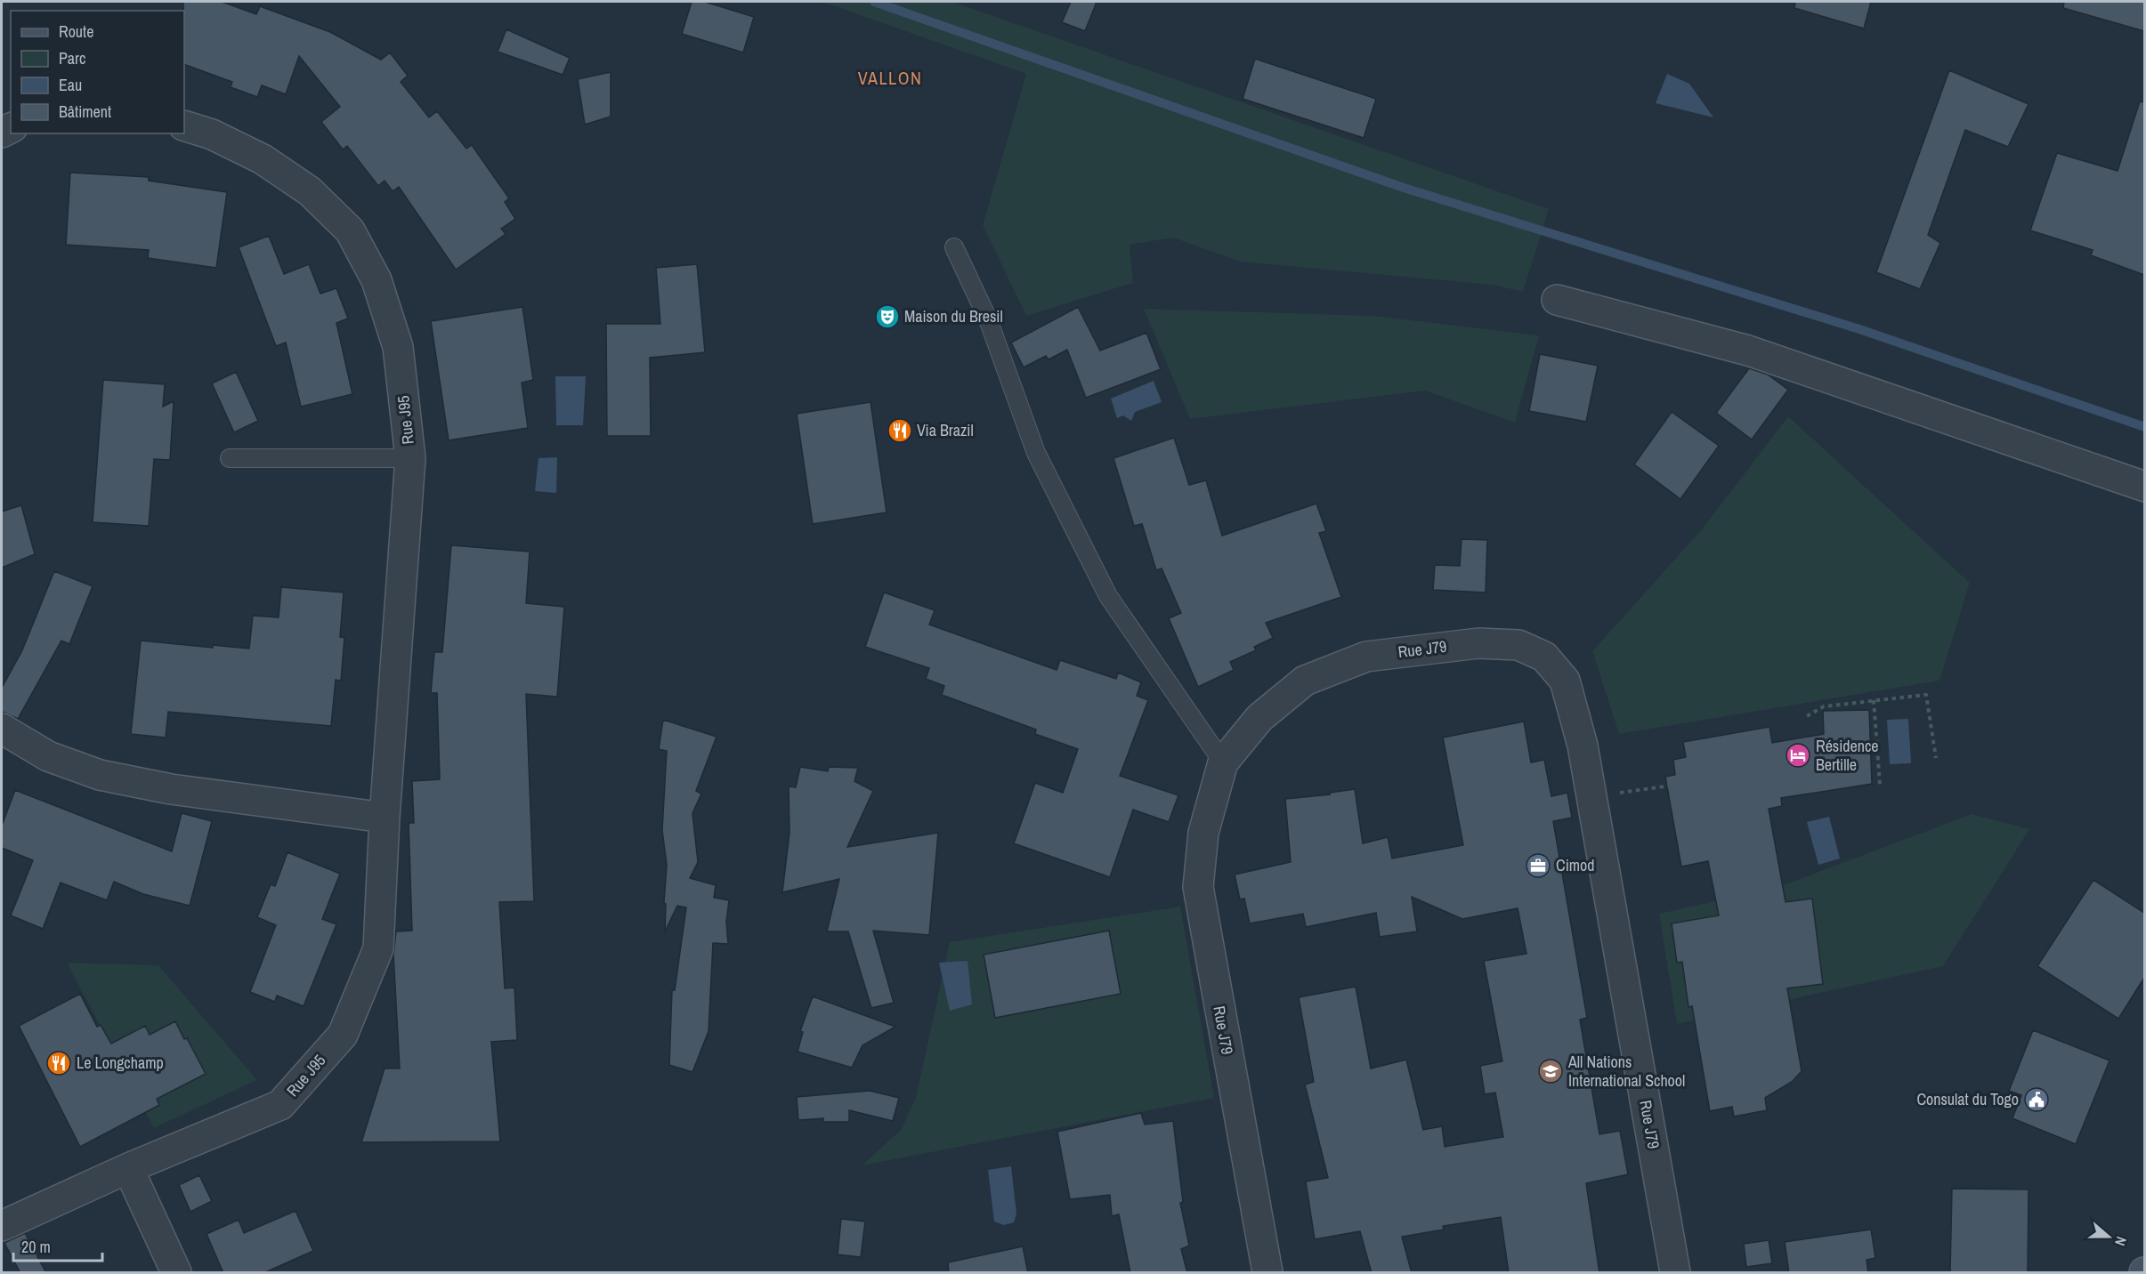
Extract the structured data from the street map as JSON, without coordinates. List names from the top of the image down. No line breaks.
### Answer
{"streets":{"street":["Rue J95","Rue J79"]},"districts":["VALLON"],"places":{"theatre":["Maison du Bresil"],"restaurant":["Via Brazil","Le Longchamp"],"hotel":["Résidence Bertille"],"office":["Cimod"],"school or university":["All Nations International School"],"public building":["Consulat du Togo"]},"legend":["Route","Parc","Eau","Bâtiment"],"scale_bar":"20 m","north":"right"}
